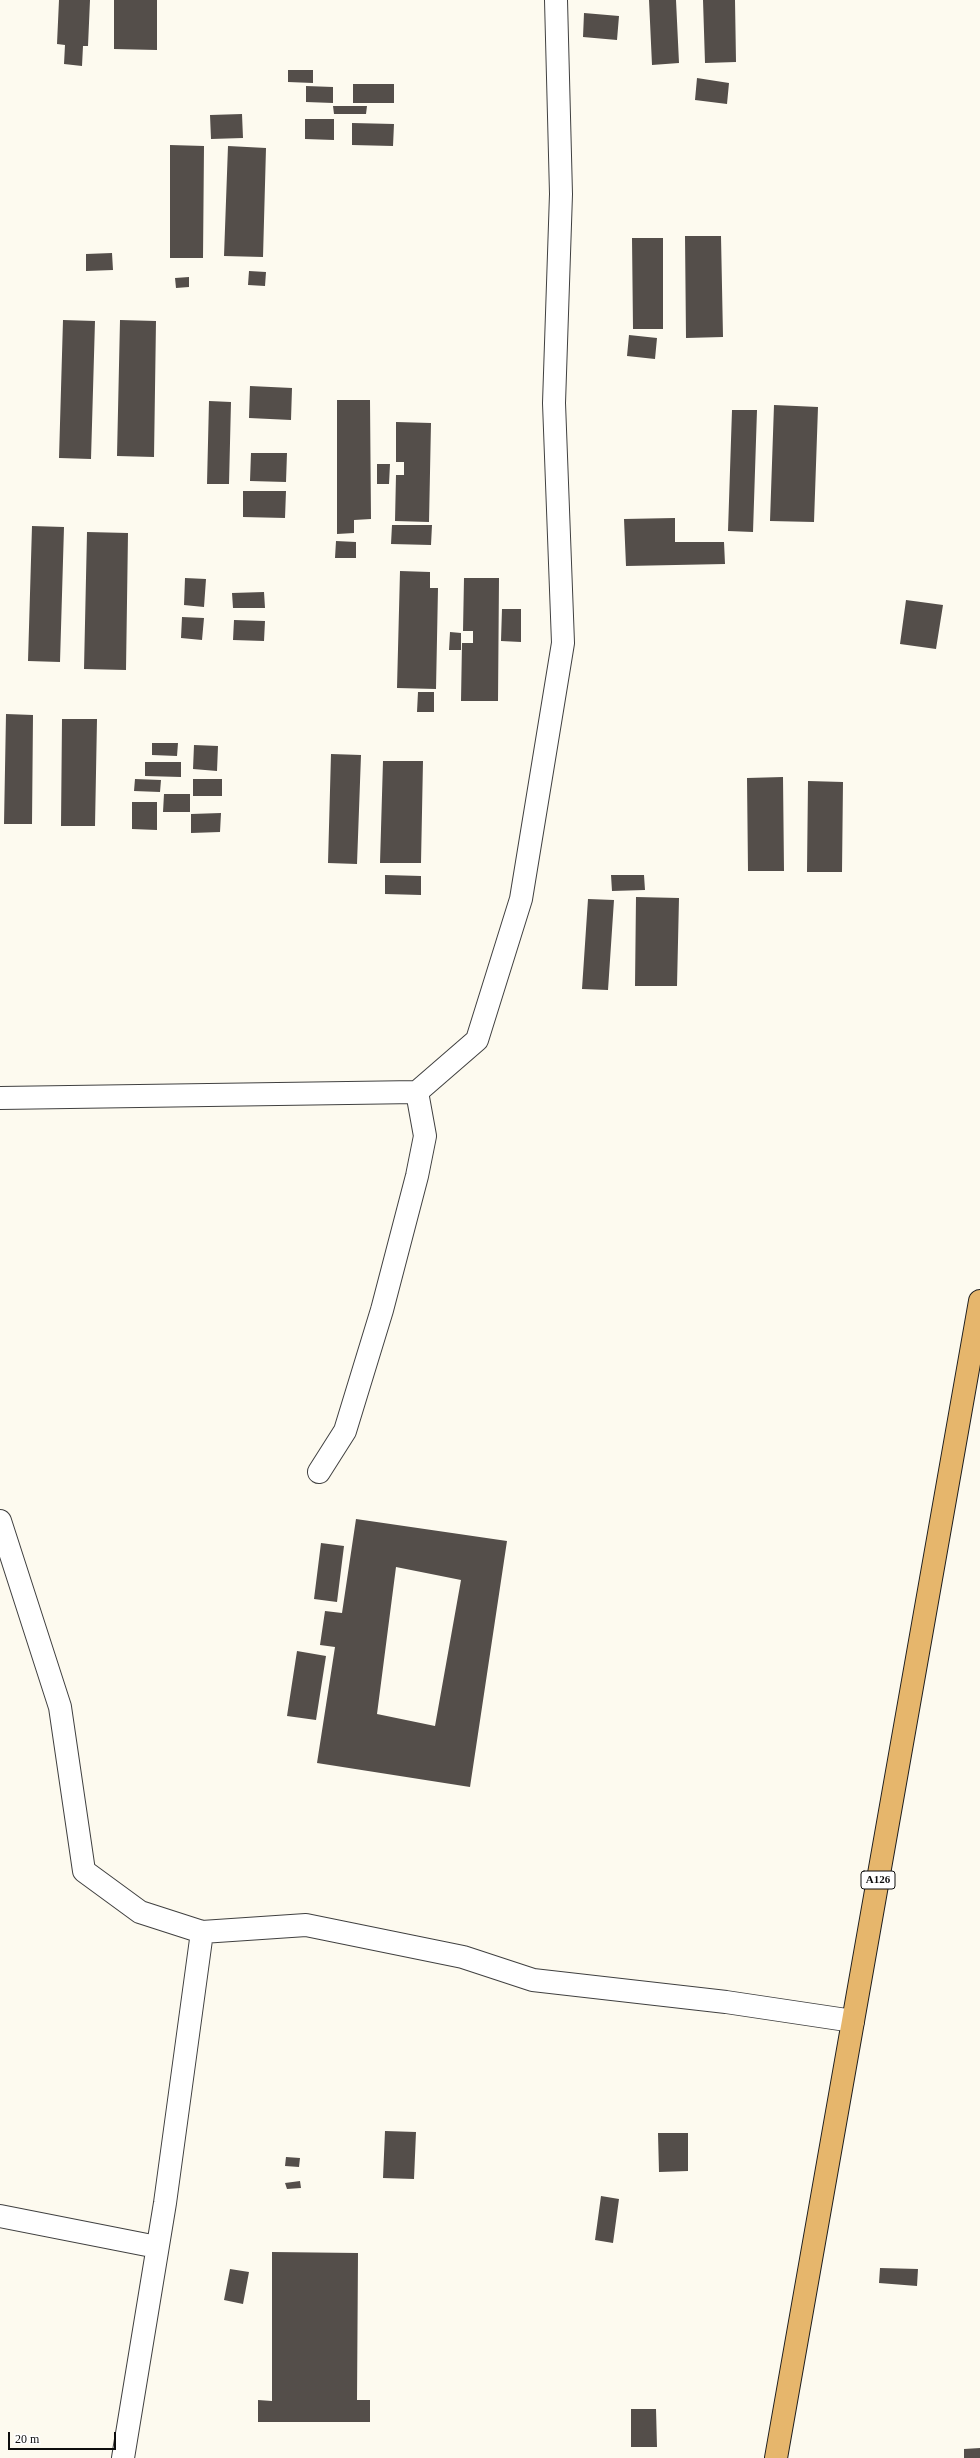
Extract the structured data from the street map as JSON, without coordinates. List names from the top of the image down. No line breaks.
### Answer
{"streets":{"highway":["A126"]},"scale_bar":"20 m"}
